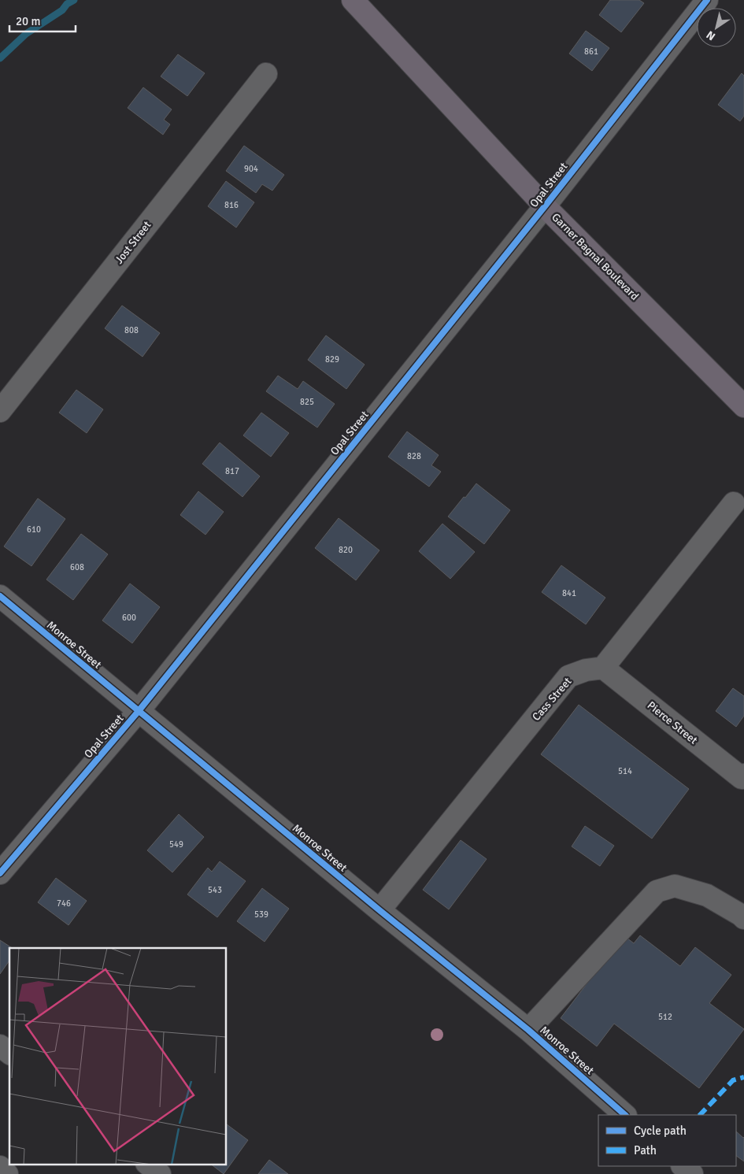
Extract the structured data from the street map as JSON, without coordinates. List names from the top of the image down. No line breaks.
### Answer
{"streets":{"highway":["Garner Bagnal Boulevard"],"street":["Opal Street","Jost Street","Monroe Street","Cass Street","Pierce Street"]},"crossings":[["Opal Street","Garner Bagnal Boulevard"],["Opal Street","Monroe Street"],["Monroe Street","Cass Street"],["Cass Street","Pierce Street"]],"house_numbers":["861","904","816","808","829","825","828","817","610","820","608","841","600","514","549","543","746","539","512"],"legend":["Cycle path","Path"],"scale_bar":"20 m","north":"bottom left"}
